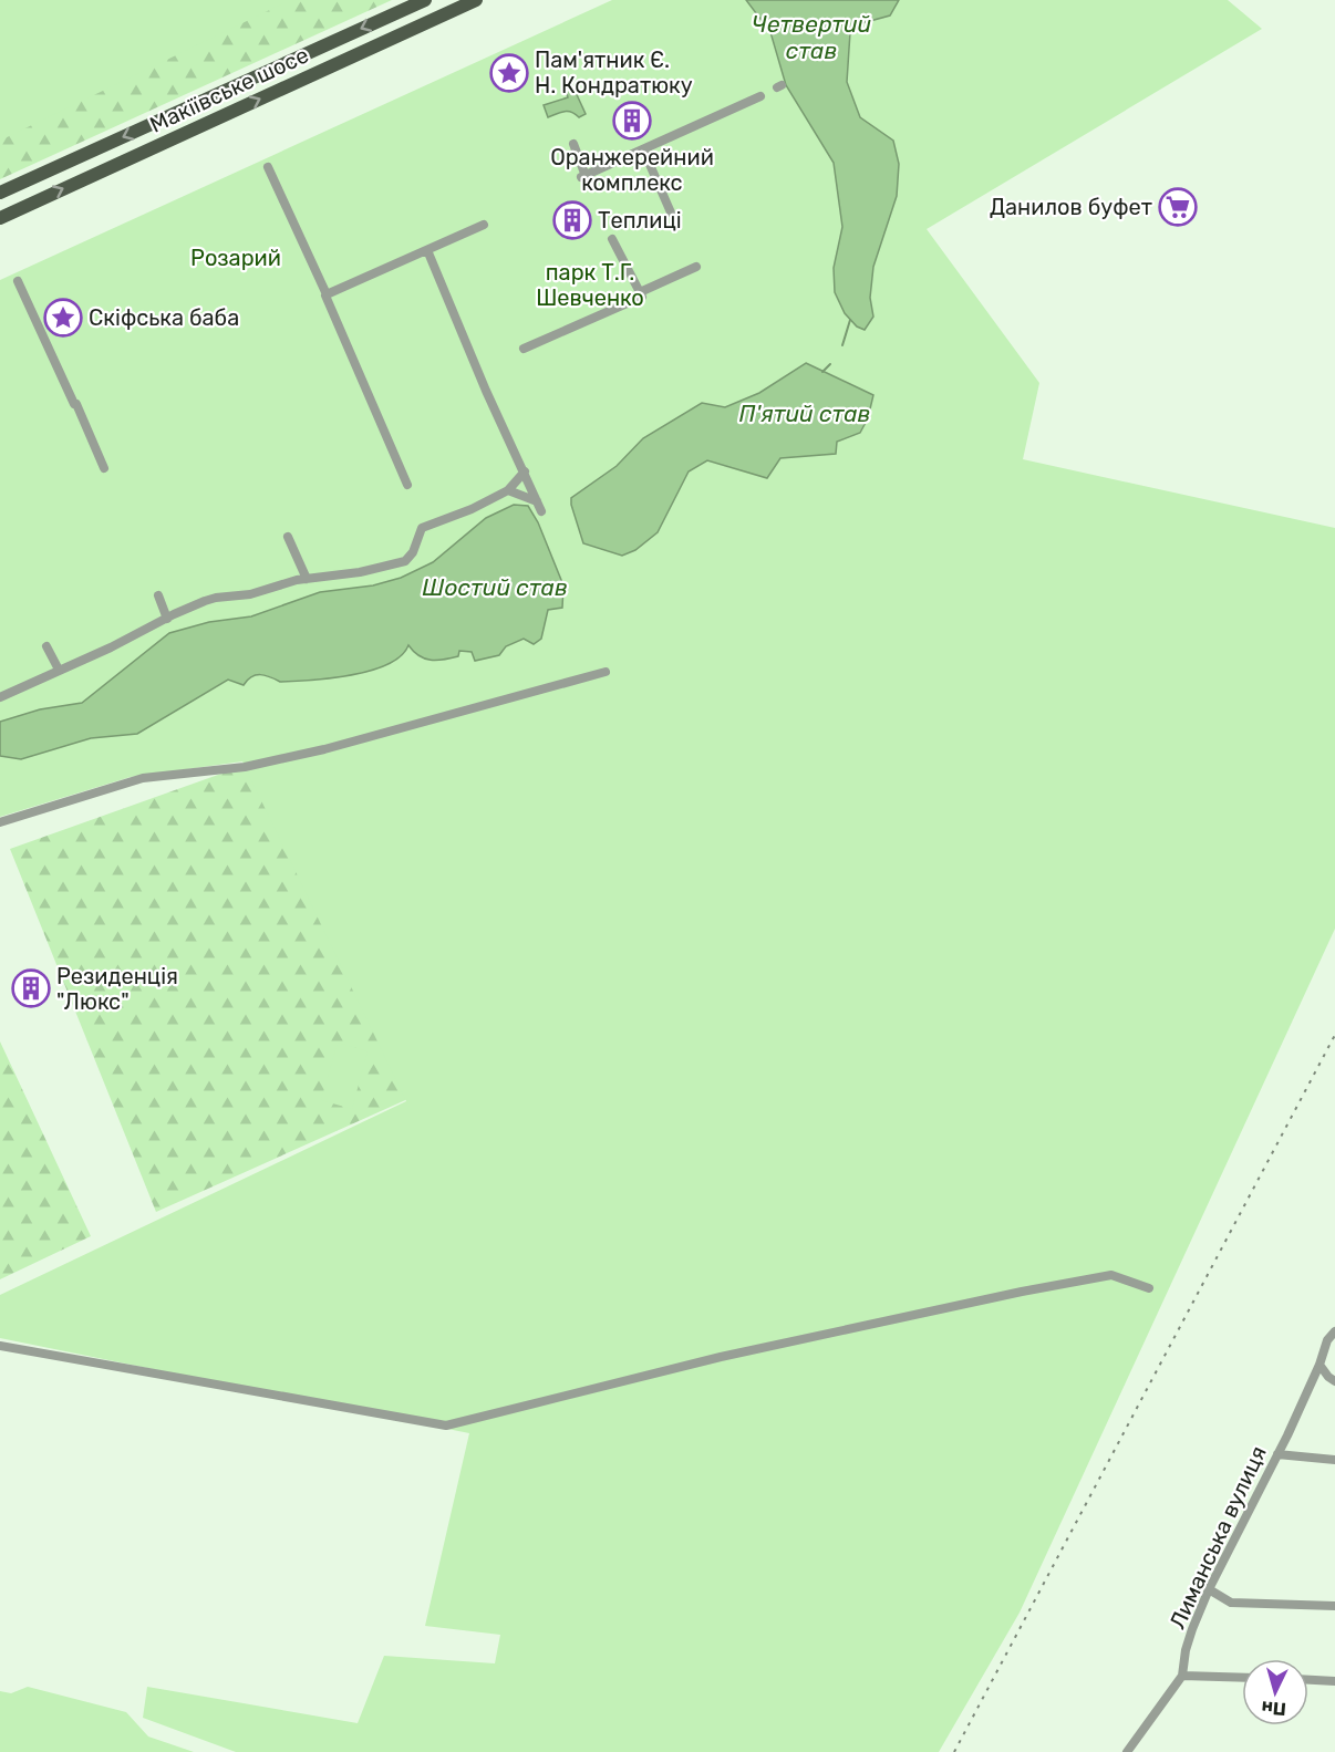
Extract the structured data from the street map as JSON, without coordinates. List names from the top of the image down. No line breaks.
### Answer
{"streets":{"main road":["Макіївське шосе"],"street":["Лиманська вулиця"]},"water":["Четвертий став","П'ятий став","Шостий став"],"parks":["Розарий","парк Т.Г. Шевченко"],"places":{"place":["Пам'ятник Є. Н. Кондратюку","Скіфська баба"],"building":["Оранжерейний комплекс","Теплиці","Резиденція \"Люкс\""],"supermarket":["Данилов буфет"]},"north":"bottom"}
